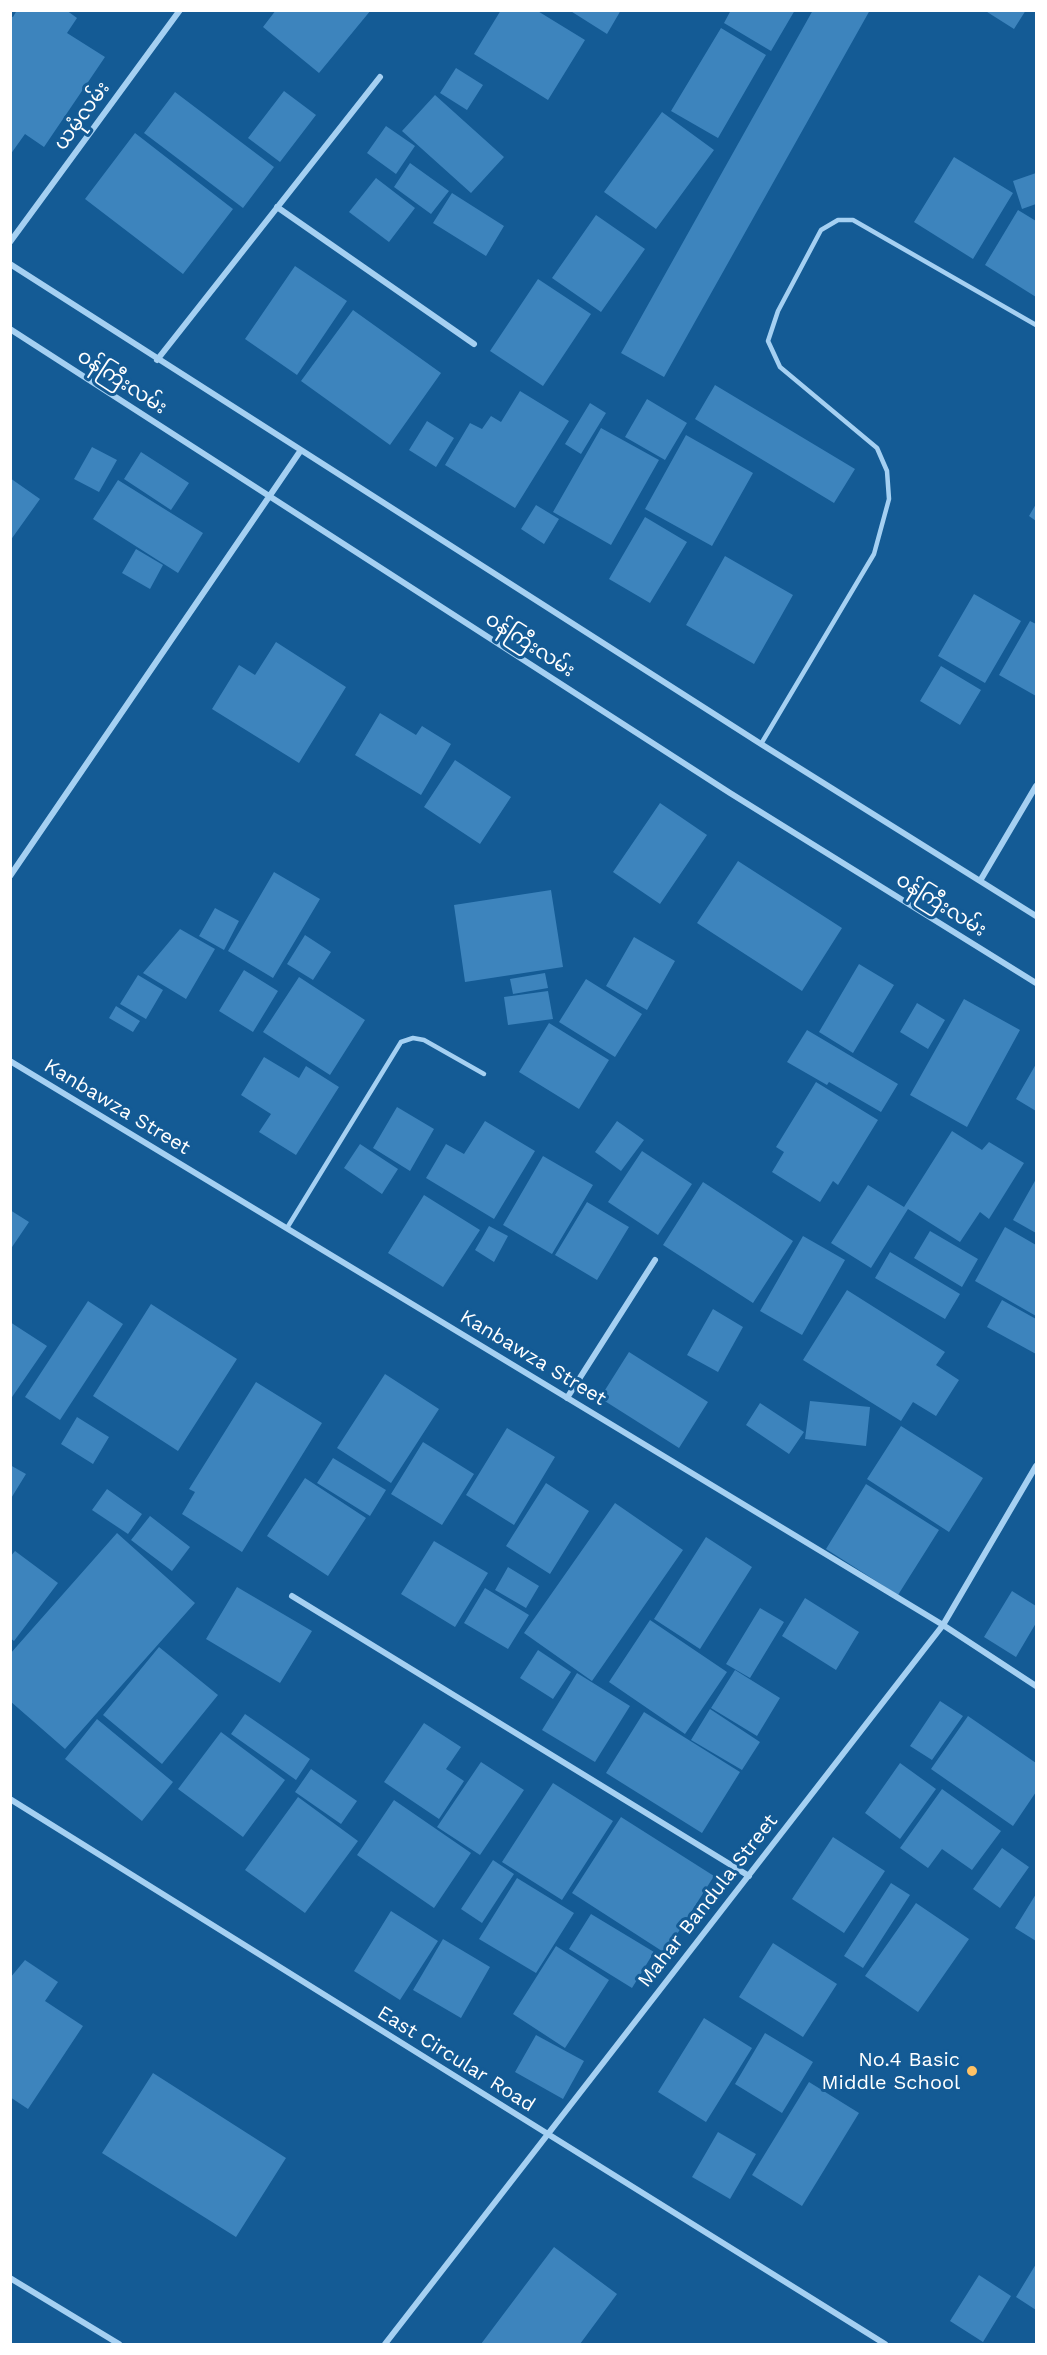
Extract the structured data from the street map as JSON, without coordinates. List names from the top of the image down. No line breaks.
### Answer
{"streets":{"street":["ယမုံလမ်း","ဝန်ကြီးလမ်း","Kanbawza Street","Mahar Bandula Street","East Circular Road"]},"crossings":[["Kanbawza Street","Mahar Bandula Street"],["Mahar Bandula Street","East Circular Road"]],"places":["No.4 Basic Middle School"]}
